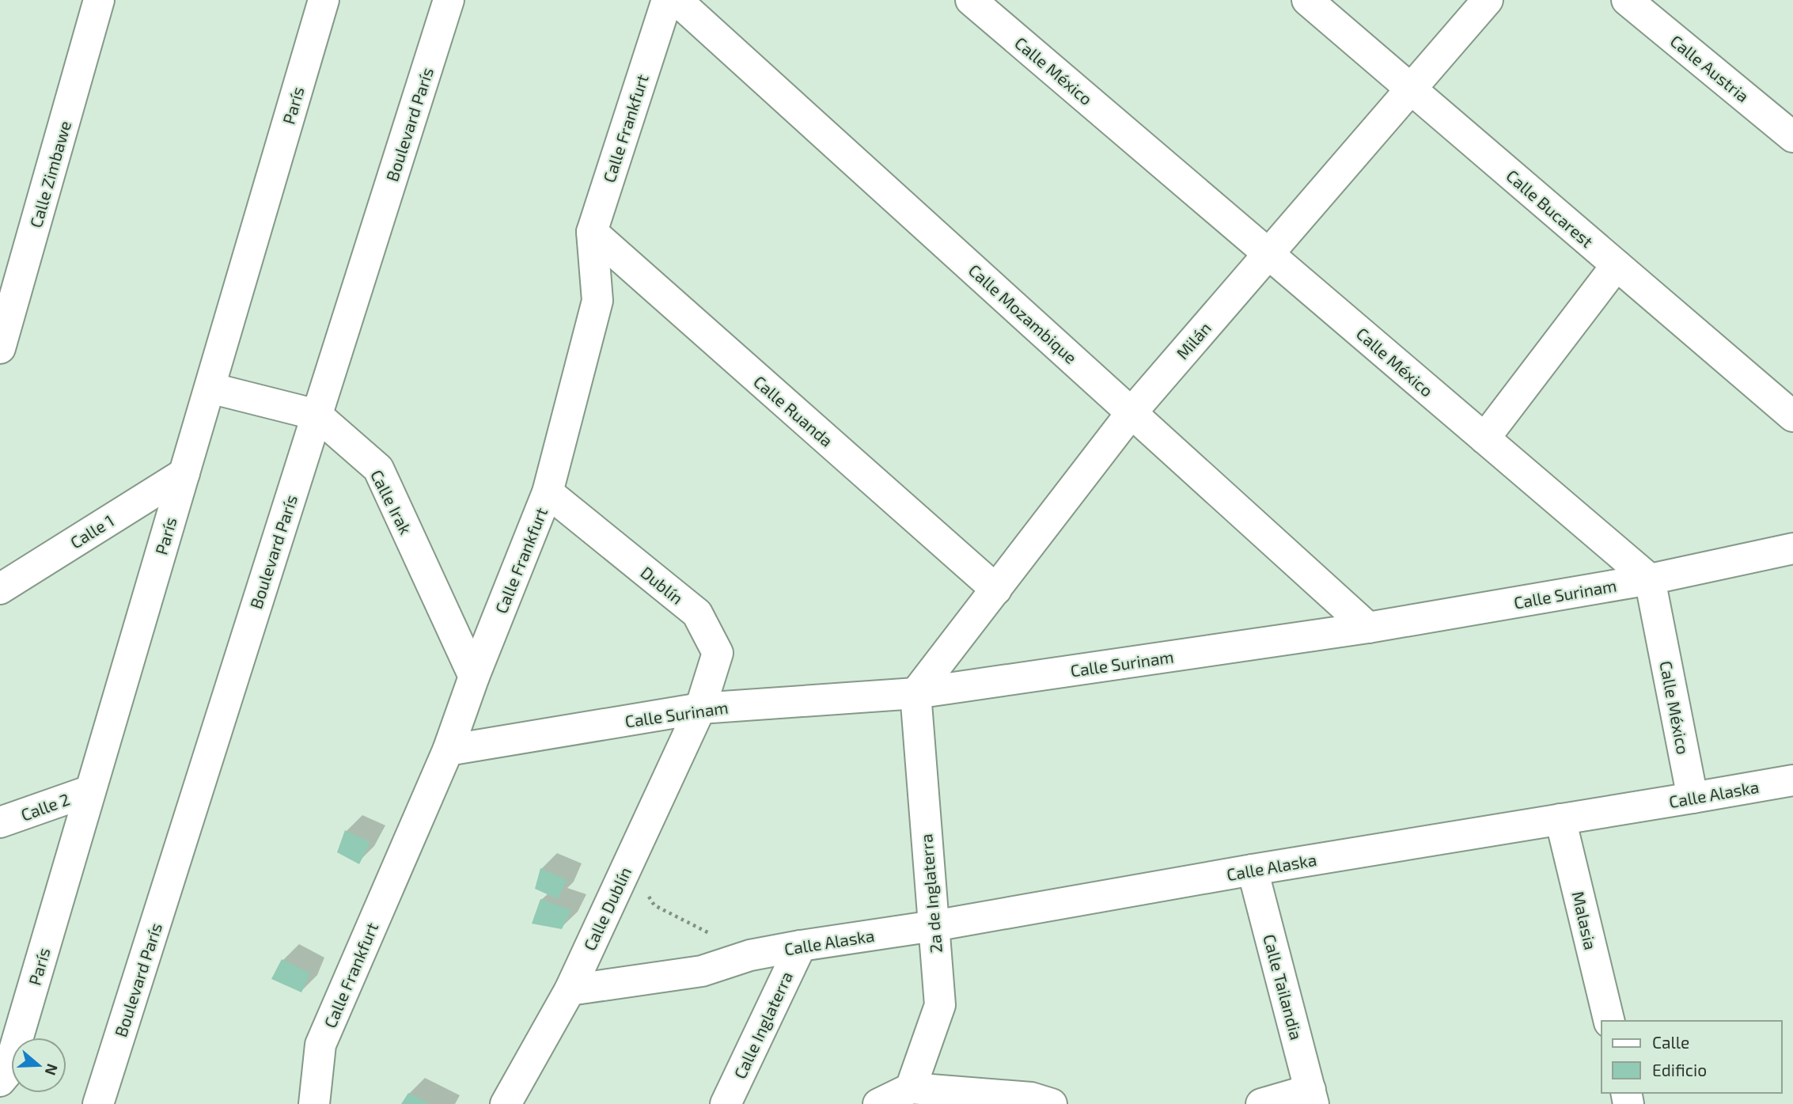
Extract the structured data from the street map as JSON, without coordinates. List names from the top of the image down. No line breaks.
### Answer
{"streets":{"street":["Calle Austria","Calle México","París","Boulevard París","Calle Frankfurt","Calle Zimbawe","Calle Bucarest","Calle Mozambique","Milán","Calle Ruanda","Calle Irak","Calle 1","Dublín","Calle Surinam","Calle Alaska","Calle 2","2a de Inglaterra","Calle Dublín","Malasia","Calle Tailandia","Calle Inglaterra"]},"crossings":[["Calle México","Milán"],["Calle México","Calle Surinam"],["Calle México","Calle Alaska"],["París","Calle Irak"],["París","Calle 1"],["París","Calle 2"],["Boulevard París","Calle Irak"],["Calle Frankfurt","Calle Ruanda"],["Calle Frankfurt","Calle Irak"],["Calle Frankfurt","Dublín"],["Calle Frankfurt","Calle Surinam"],["Calle Bucarest","Milán"],["Calle Mozambique","Milán"],["Calle Mozambique","Calle Surinam"],["Milán","Calle Ruanda"],["Milán","Calle Surinam"],["Milán","2a de Inglaterra"],["Dublín","Calle Surinam"],["Dublín","Calle Dublín"],["Calle Surinam","2a de Inglaterra"],["Calle Surinam","Calle Dublín"],["Calle Alaska","2a de Inglaterra"],["Calle Alaska","Calle Dublín"],["Calle Alaska","Malasia"],["Calle Alaska","Calle Tailandia"],["Calle Alaska","Calle Inglaterra"]],"legend":["Calle","Edificio"],"north":"right"}
